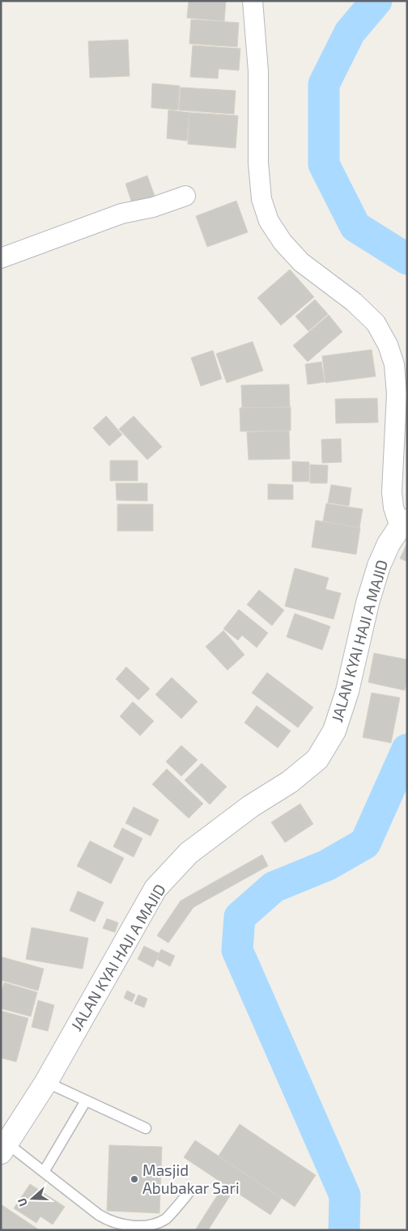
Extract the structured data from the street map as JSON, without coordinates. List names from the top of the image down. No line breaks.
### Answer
{"streets":{"main road":["JALAN KYAI HAJI A MAJID"]},"places":["Masjid Abubakar Sari"],"north":"left"}
